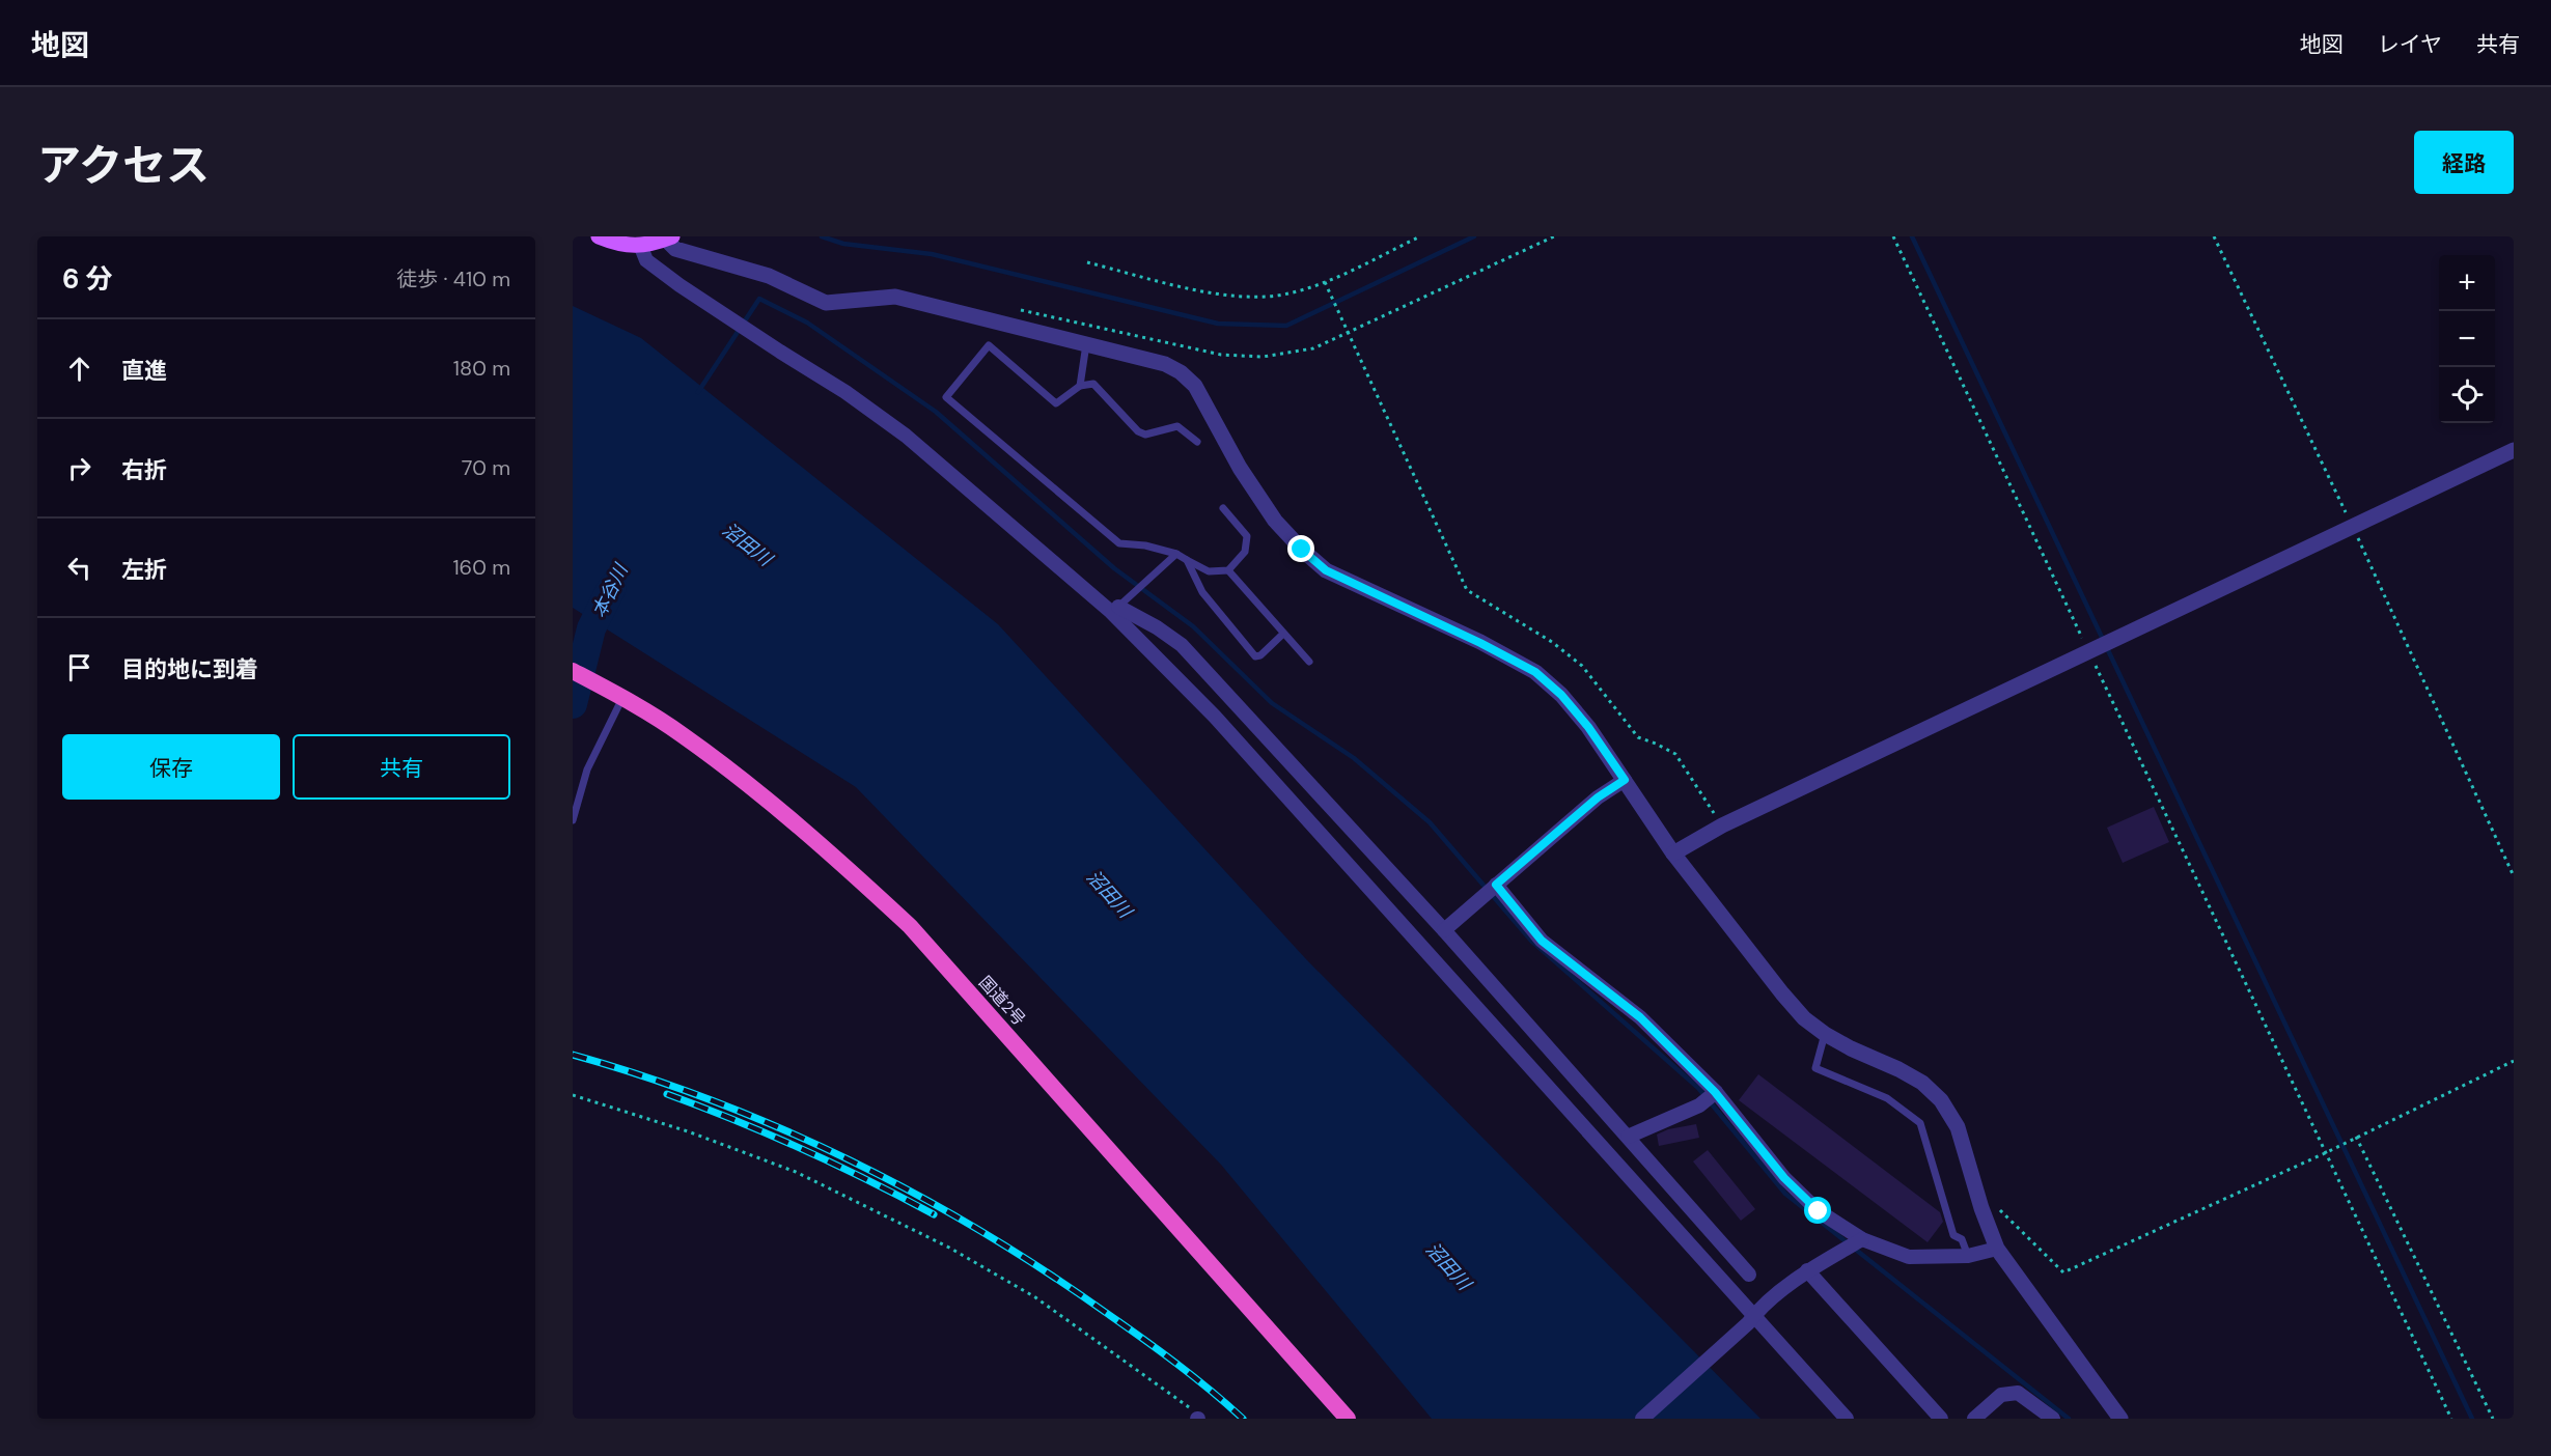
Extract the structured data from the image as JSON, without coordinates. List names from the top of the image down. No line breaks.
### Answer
{"streets":{"highway":["国道2号"]},"water":["沼田川","本谷川"],"page":{"header":"地図","nav":["地図","レイヤ","共有"],"title":"アクセス","buttons":["経路",["保存","共有"]],"heading":["6 分","徒歩 · 410 m"],"map_buttons":["+","−"],"list":[["直進","180 m"],["右折","70 m"],["左折","160 m"],"目的地に到着"]}}
